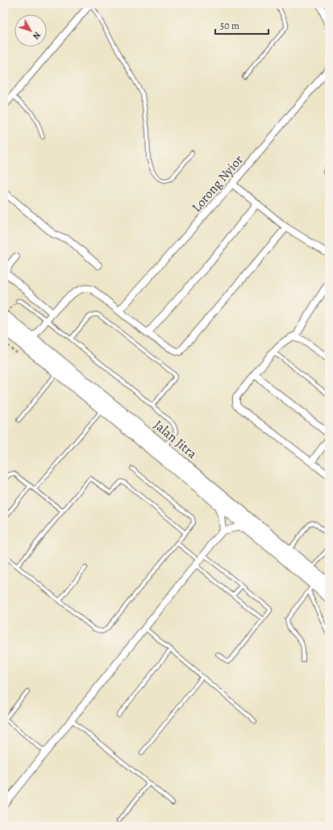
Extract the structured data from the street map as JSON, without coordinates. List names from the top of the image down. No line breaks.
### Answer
{"streets":{"highway":["Jalan Jitra"],"street":["Lorong Nyior"]},"scale_bar":"50 m","north":"bottom right"}
